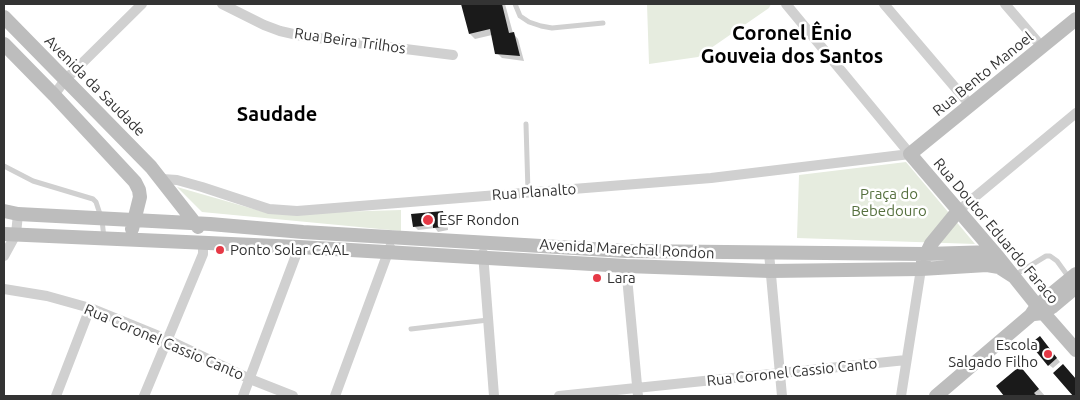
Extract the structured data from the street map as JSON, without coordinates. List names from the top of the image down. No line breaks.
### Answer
{"streets":{"main road":["Rua Bento Manoel","Avenida da Saudade","Rua Doutor Eduardo Faraco","Avenida Marechal Rondon"],"street":["Rua Beira Trilhos","Rua Planalto","Rua Coronel Cassio Canto"]},"crossings":[["Rua Bento Manoel","Rua Planalto"],["Rua Bento Manoel","Rua Doutor Eduardo Faraco"],["Avenida da Saudade","Rua Planalto"],["Rua Planalto","Rua Doutor Eduardo Faraco"],["Rua Doutor Eduardo Faraco","Avenida Marechal Rondon"]],"districts":["Coronel Ênio Gouveia dos Santos","Saudade"],"parks":["Praça do Bebedouro"],"places":["ESF Rondon","Ponto Solar CAAL","Lara","Escola Salgado Filho"]}
